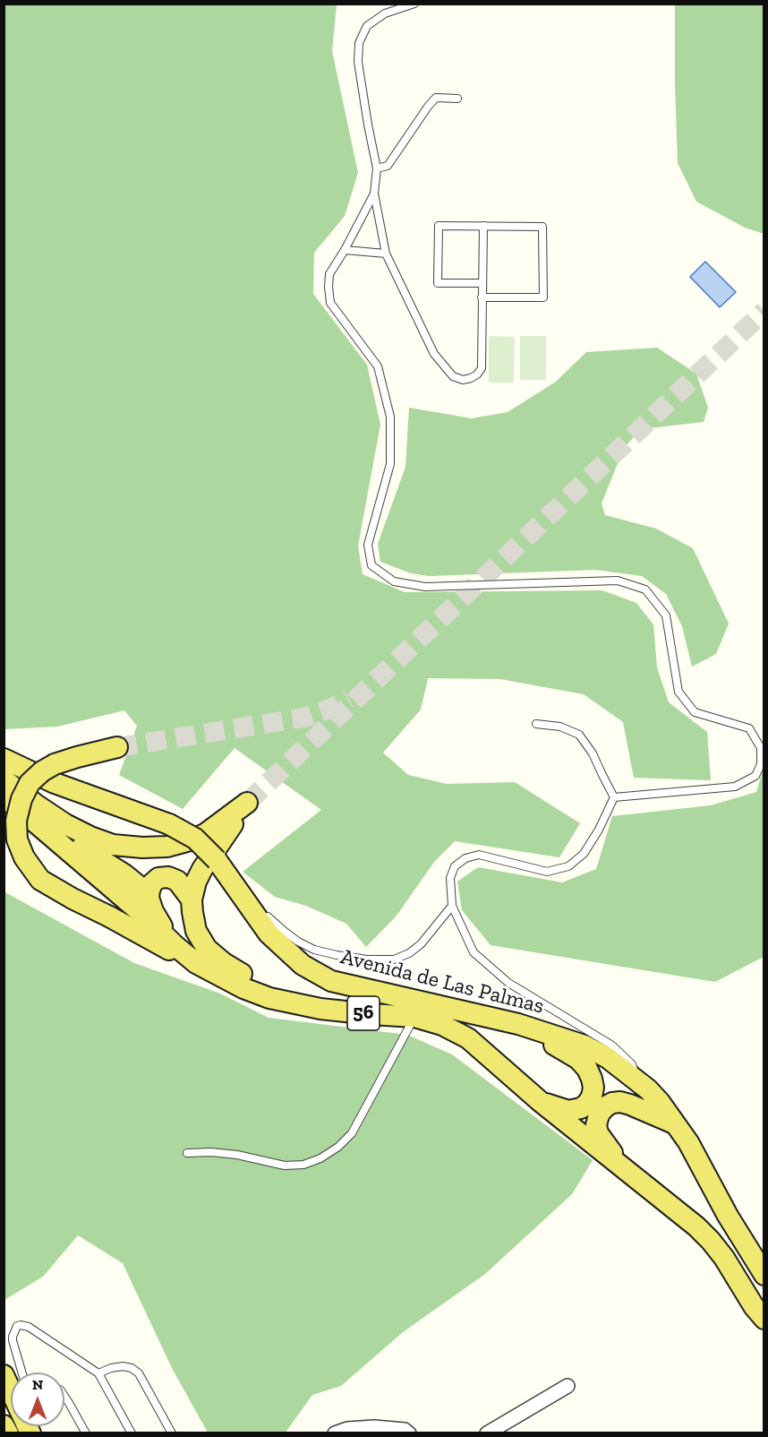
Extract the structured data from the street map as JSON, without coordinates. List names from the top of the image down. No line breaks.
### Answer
{"streets":{"main road":["Avenida de Las Palmas","56"]},"north":"top"}
